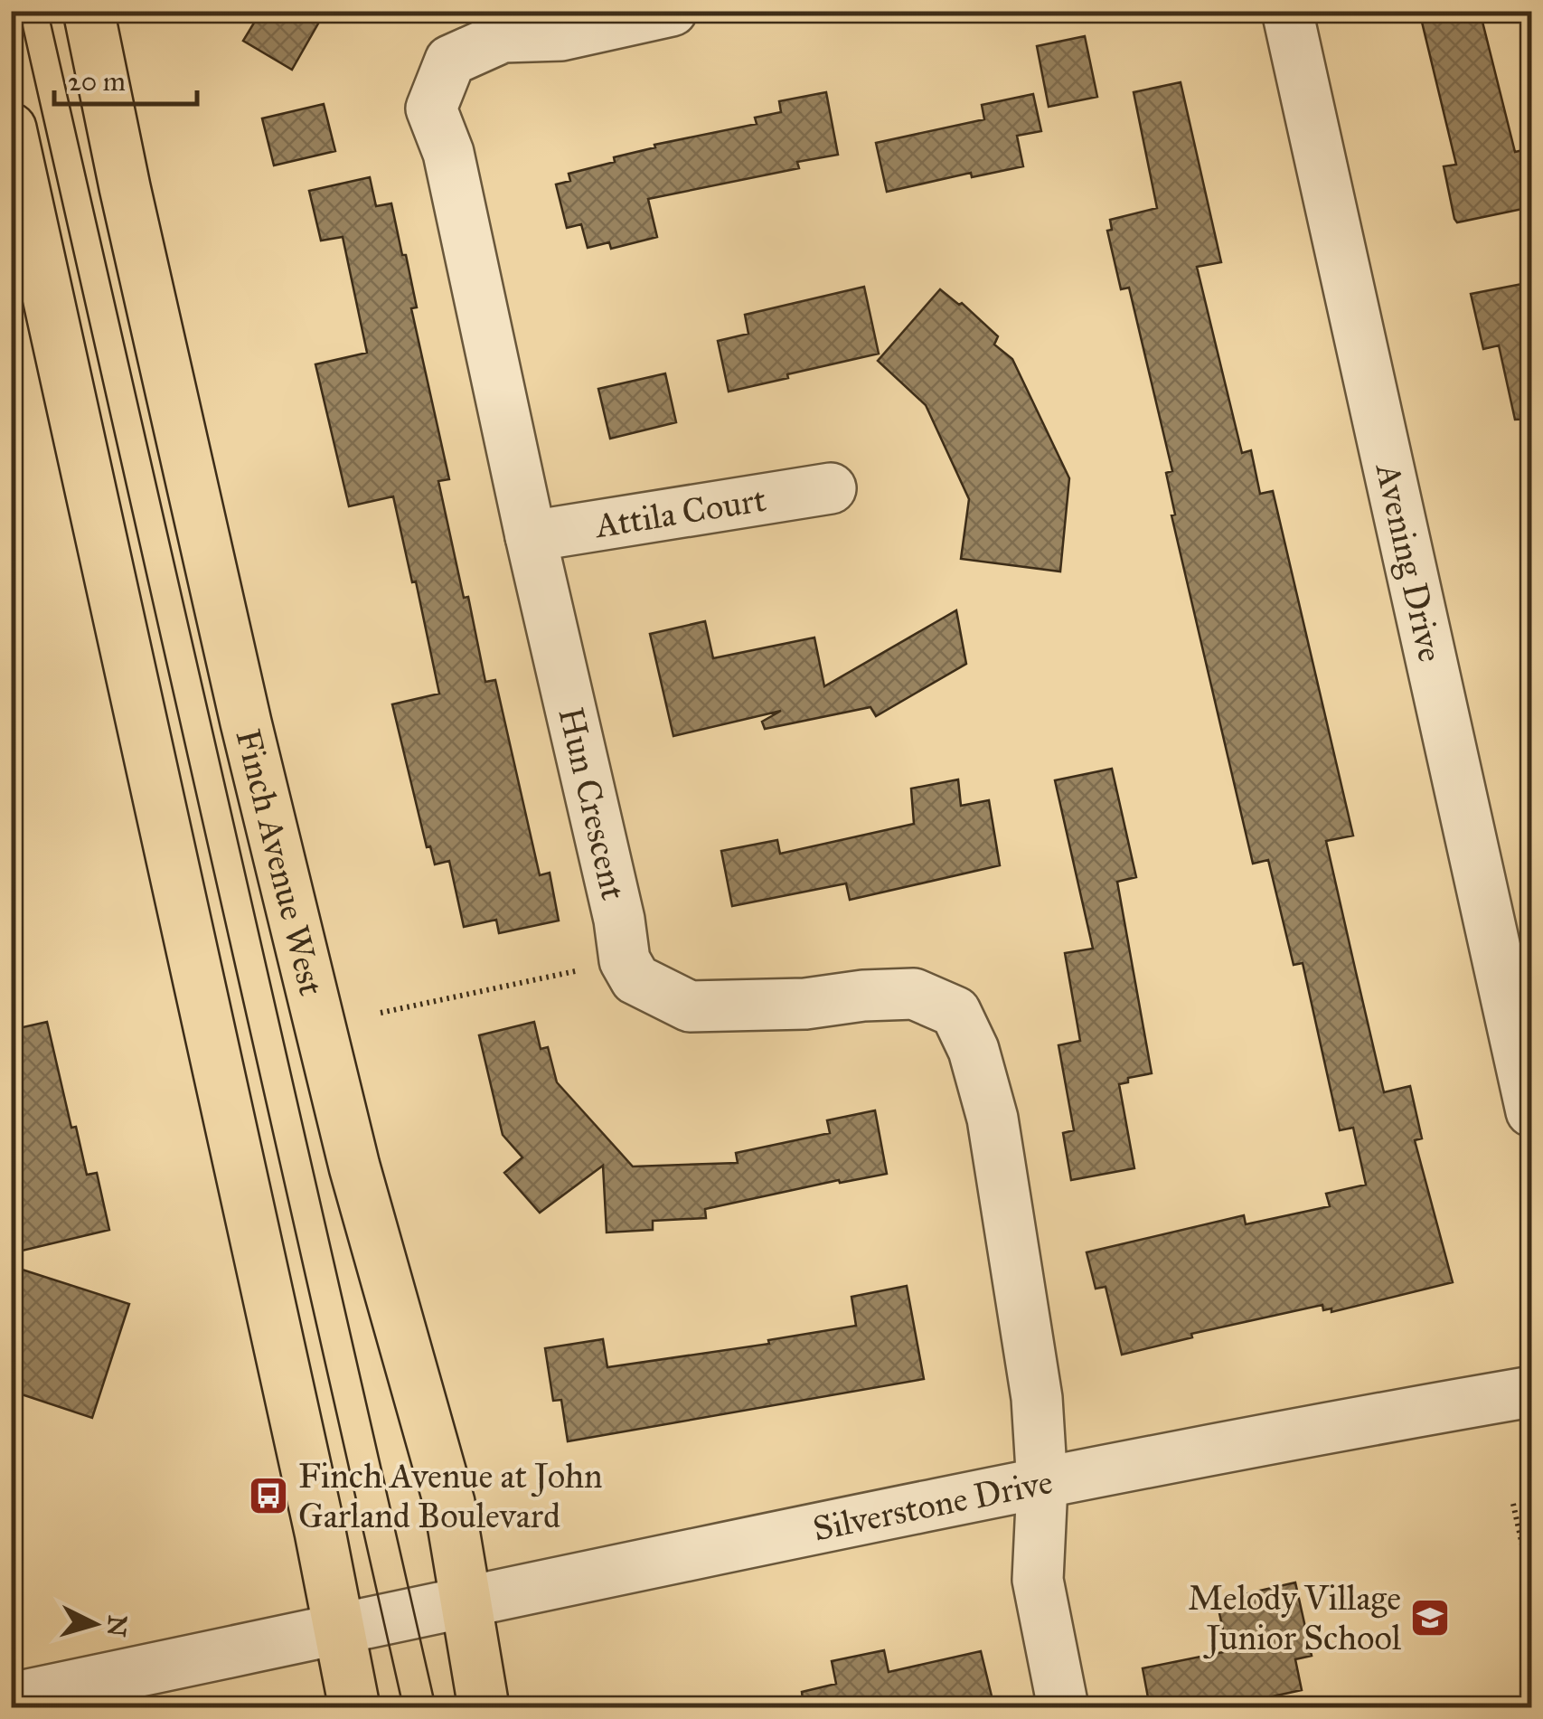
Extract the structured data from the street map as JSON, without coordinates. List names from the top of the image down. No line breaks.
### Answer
{"streets":{"main road":["Finch Avenue West"],"street":["Attila Court","Avening Drive","Hun Crescent","Silverstone Drive"]},"crossings":[["Attila Court","Hun Crescent"],["Finch Avenue West","Silverstone Drive"]],"places":{"bus stop":["Finch Avenue at John Garland Boulevard"],"school or university":["Melody Village Junior School"]},"scale_bar":"20 m","north":"right"}
